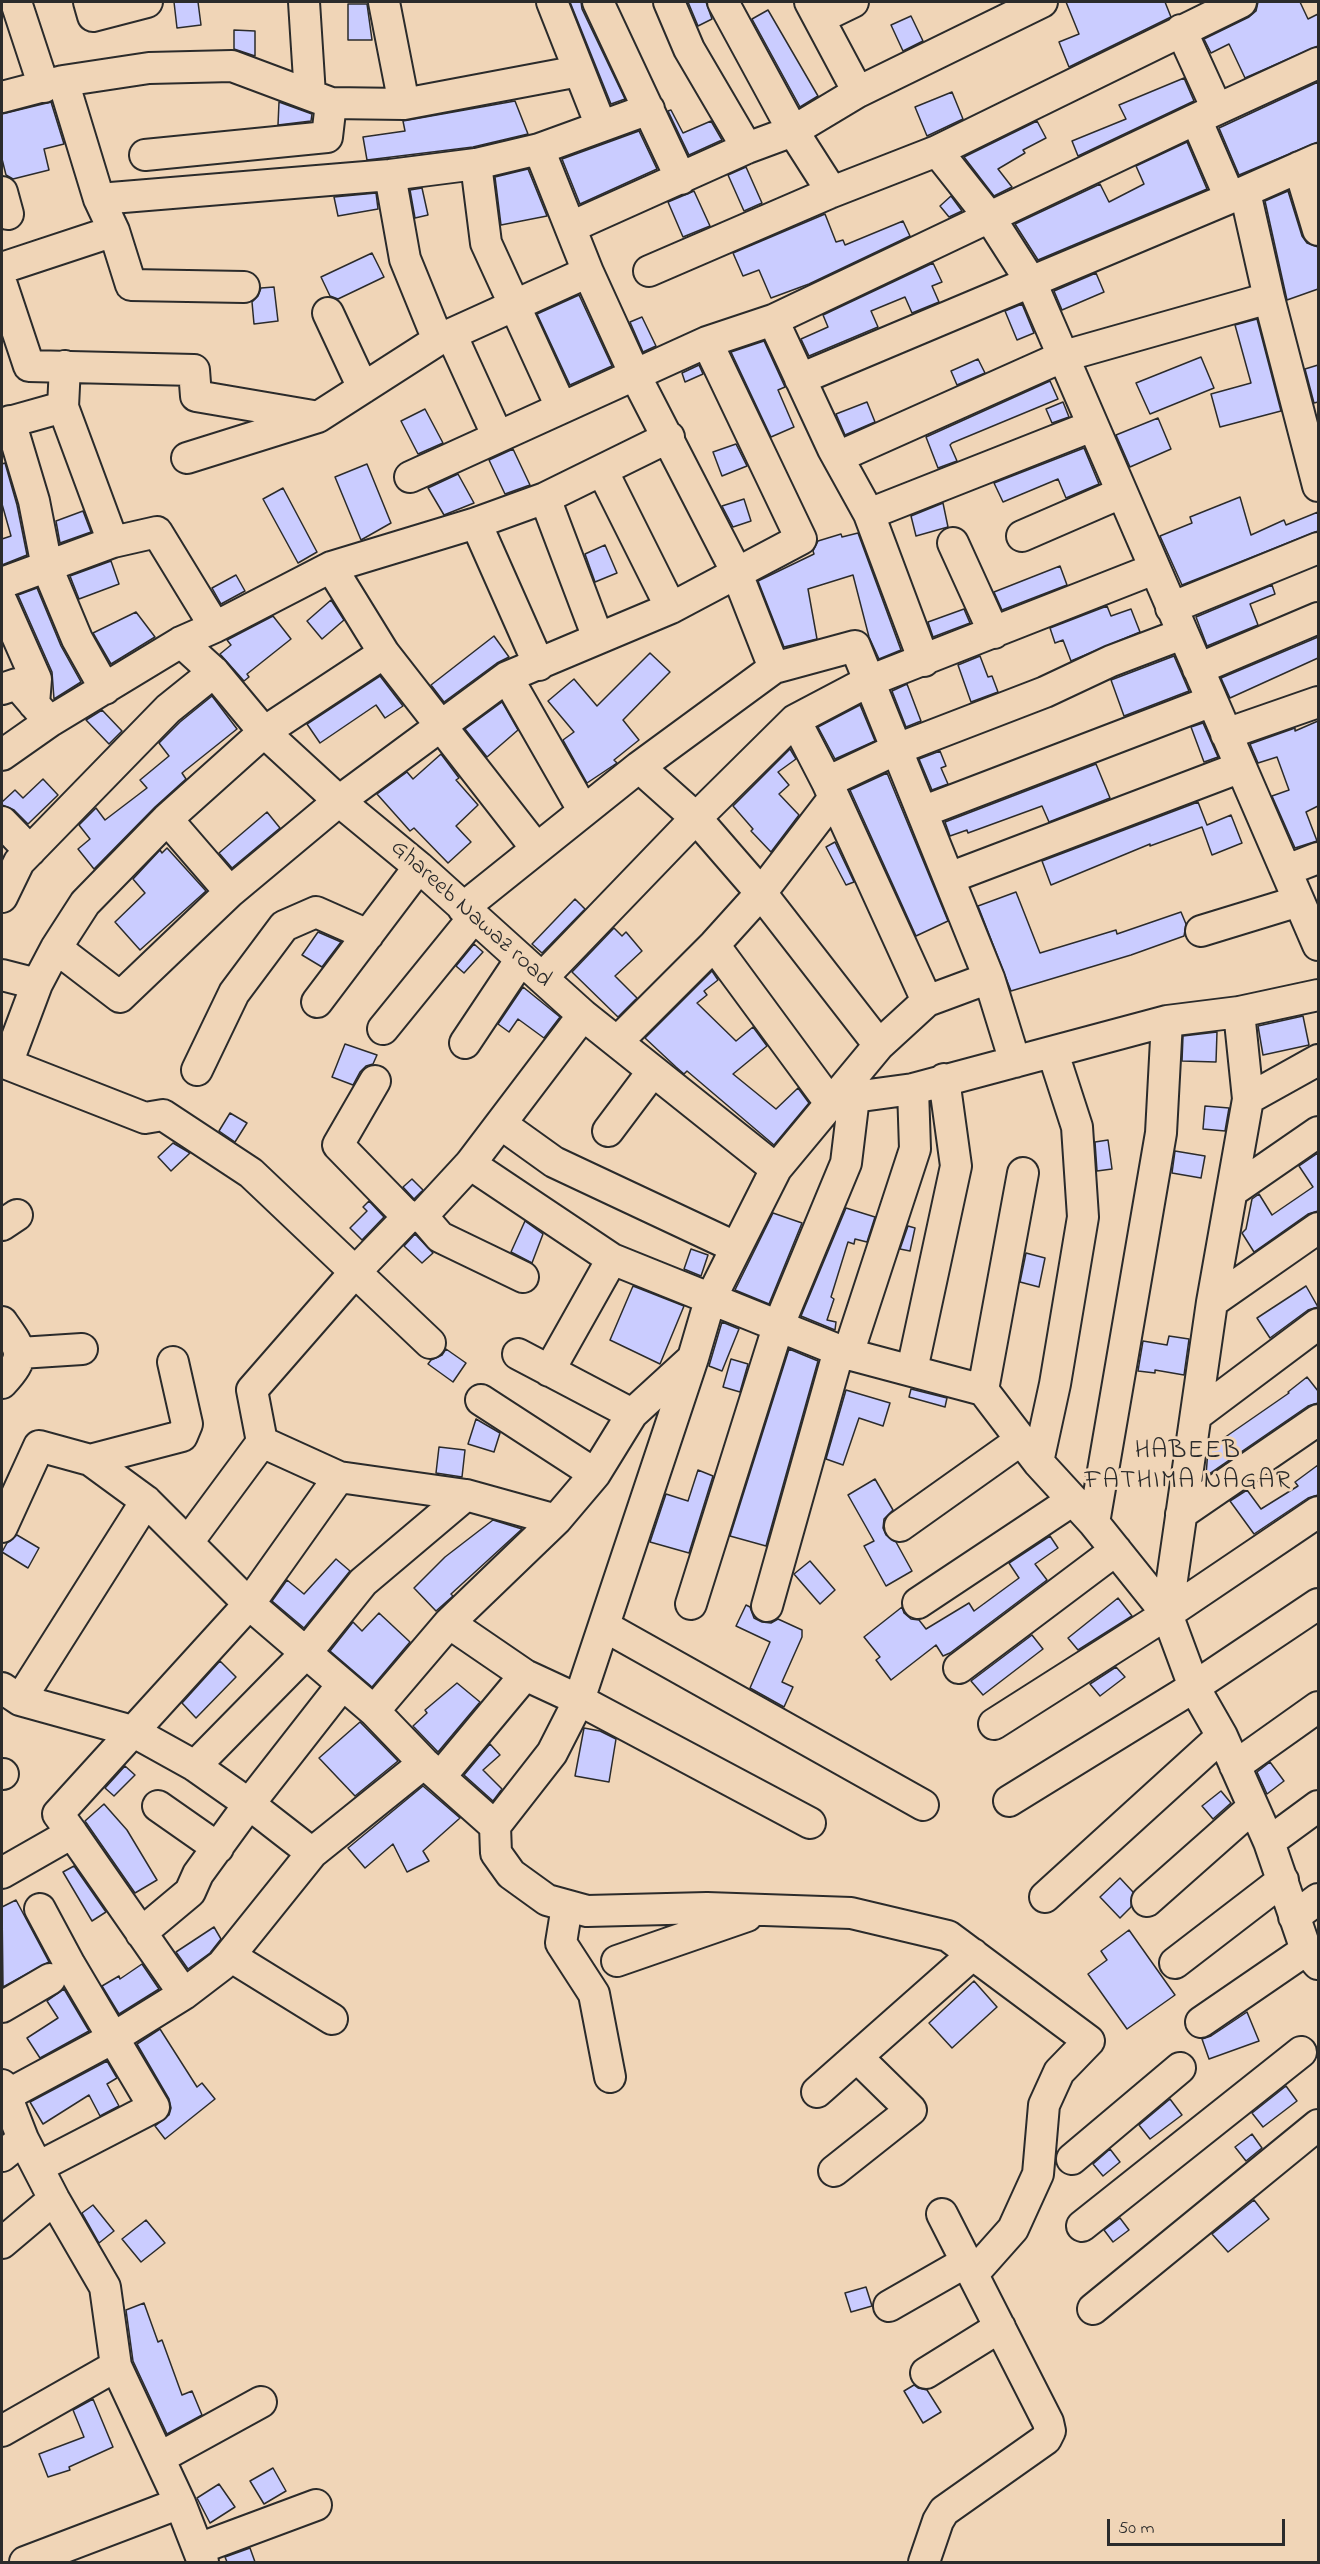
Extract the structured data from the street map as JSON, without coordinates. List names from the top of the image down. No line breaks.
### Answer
{"streets":{"street":["Ghareeb Nawaz road"]},"districts":["HABEEB FATHIMA NAGAR"],"scale_bar":"50 m"}
